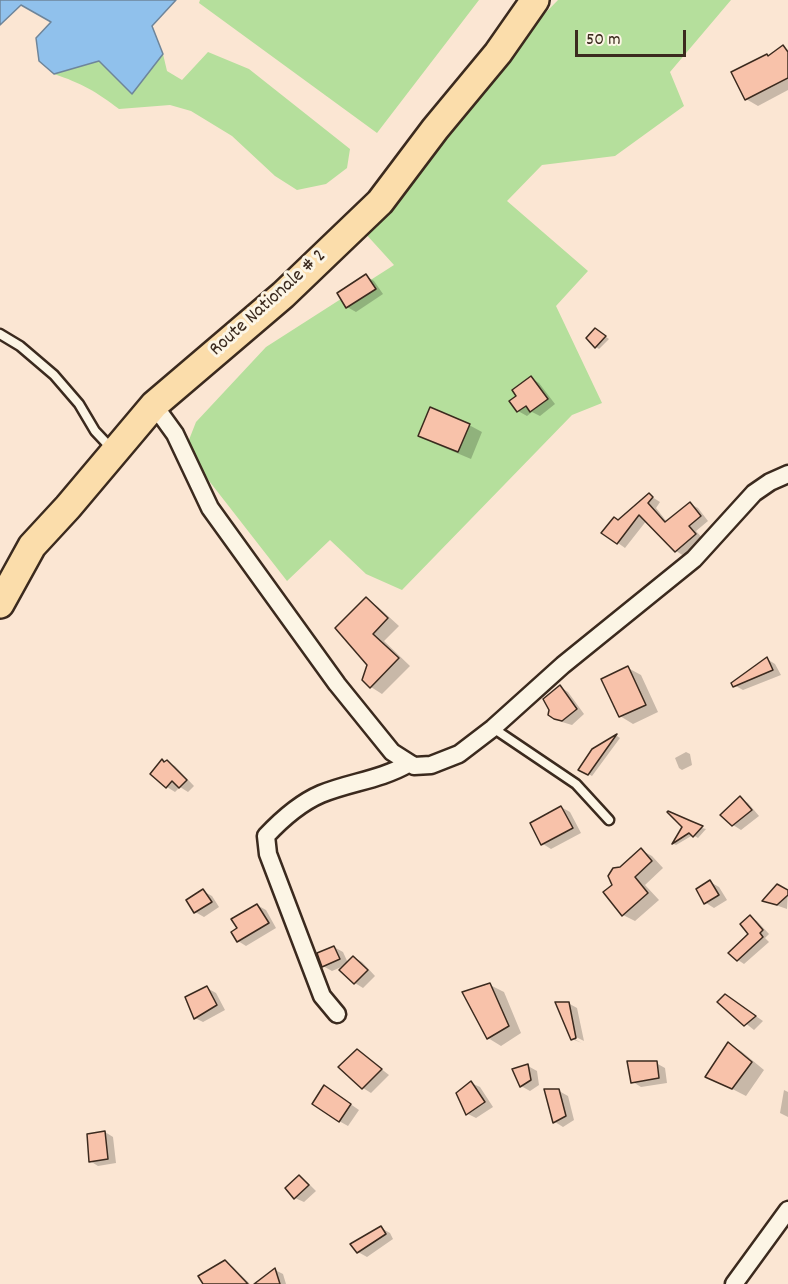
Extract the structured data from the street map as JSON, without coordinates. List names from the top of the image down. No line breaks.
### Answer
{"streets":{"main road":["Route Nationale # 2"]},"scale_bar":"50 m"}
